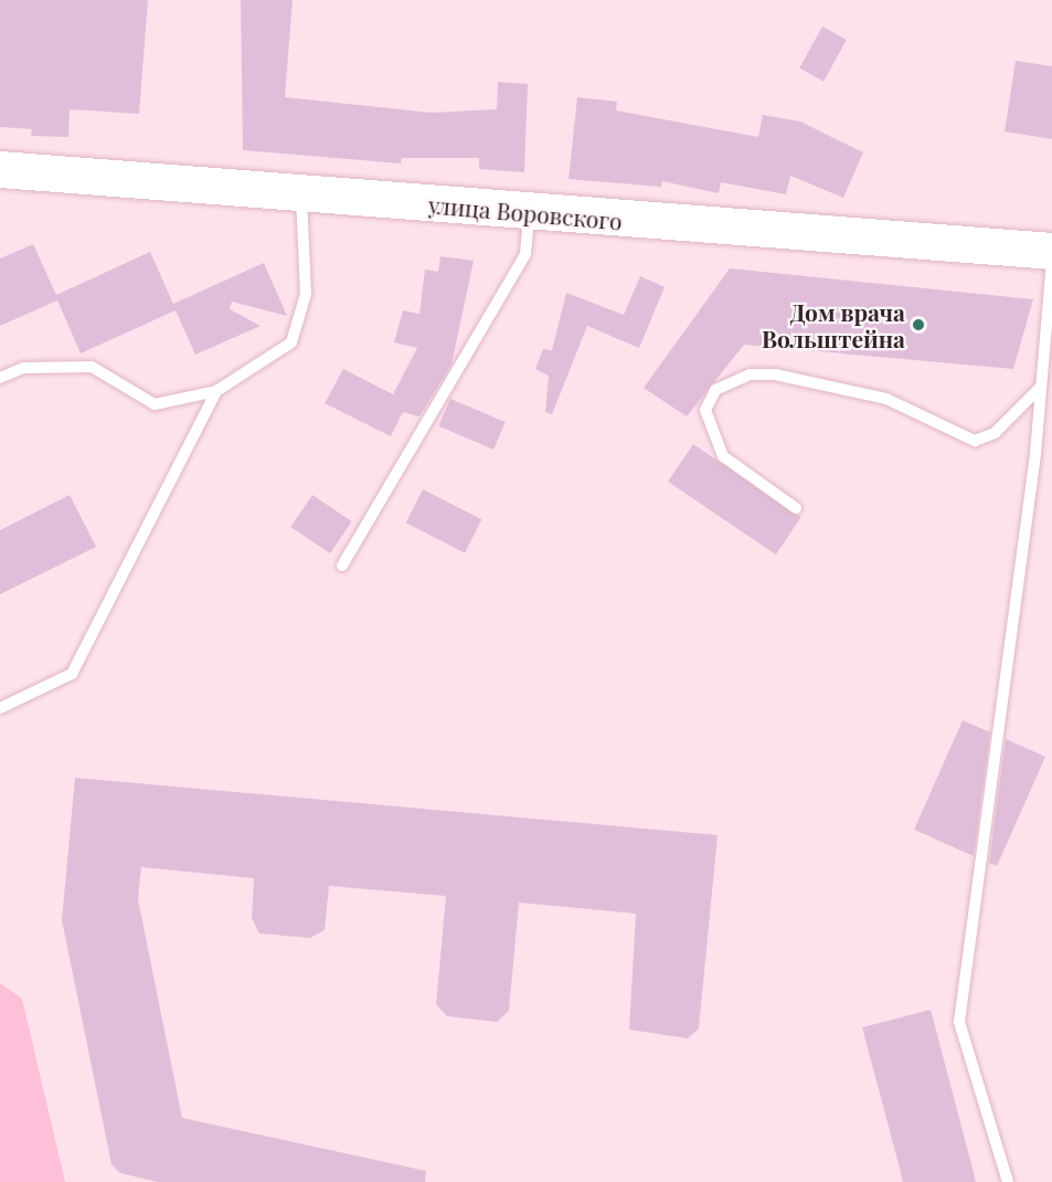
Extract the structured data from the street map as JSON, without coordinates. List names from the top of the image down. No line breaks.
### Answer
{"streets":{"main road":["улица Воровского"]},"places":["Дом врача Вольштейна"]}
